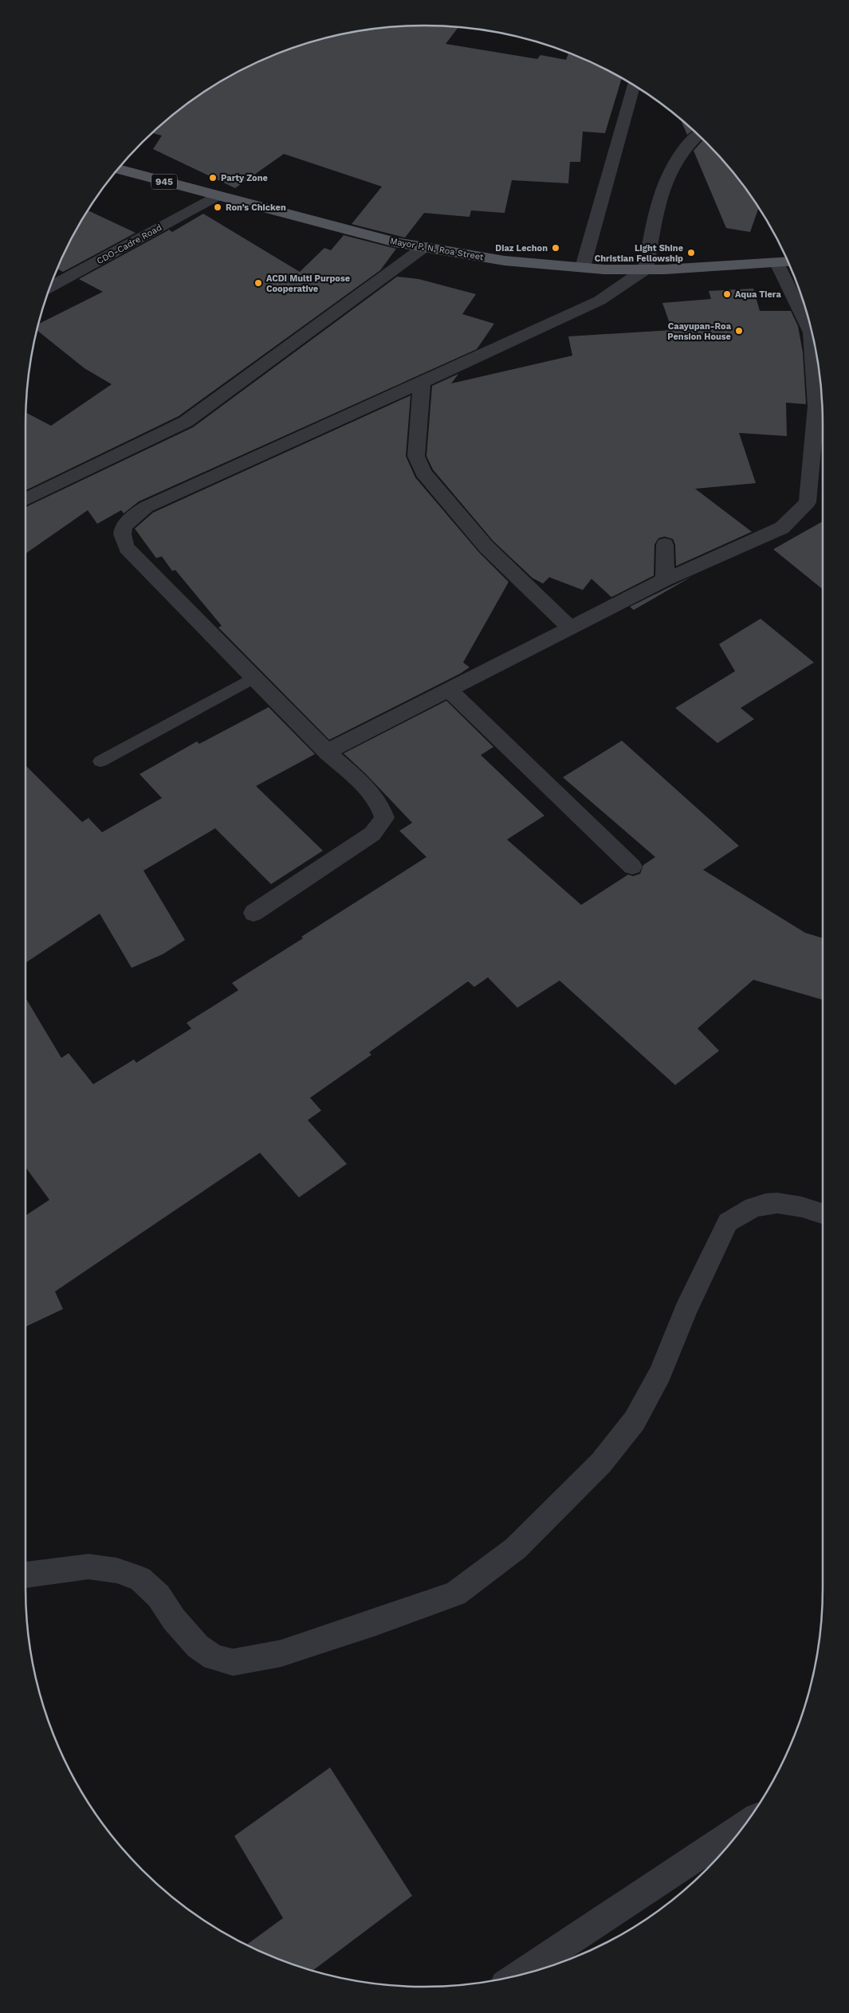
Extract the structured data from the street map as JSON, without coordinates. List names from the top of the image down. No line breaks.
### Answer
{"streets":{"main road":["945","Mayor P. N. Roa Street"],"street":["CDO-Cadre Road"]},"crossings":[["CDO-Cadre Road","Mayor P. N. Roa Street"]],"places":["Party Zone","Ron’s Chicken","Diaz Lechon","Light Shine Christian Fellowship","ACDI Multi Purpose Cooperative","Aqua Tiera","Caayupan-Roa Pension House"]}
